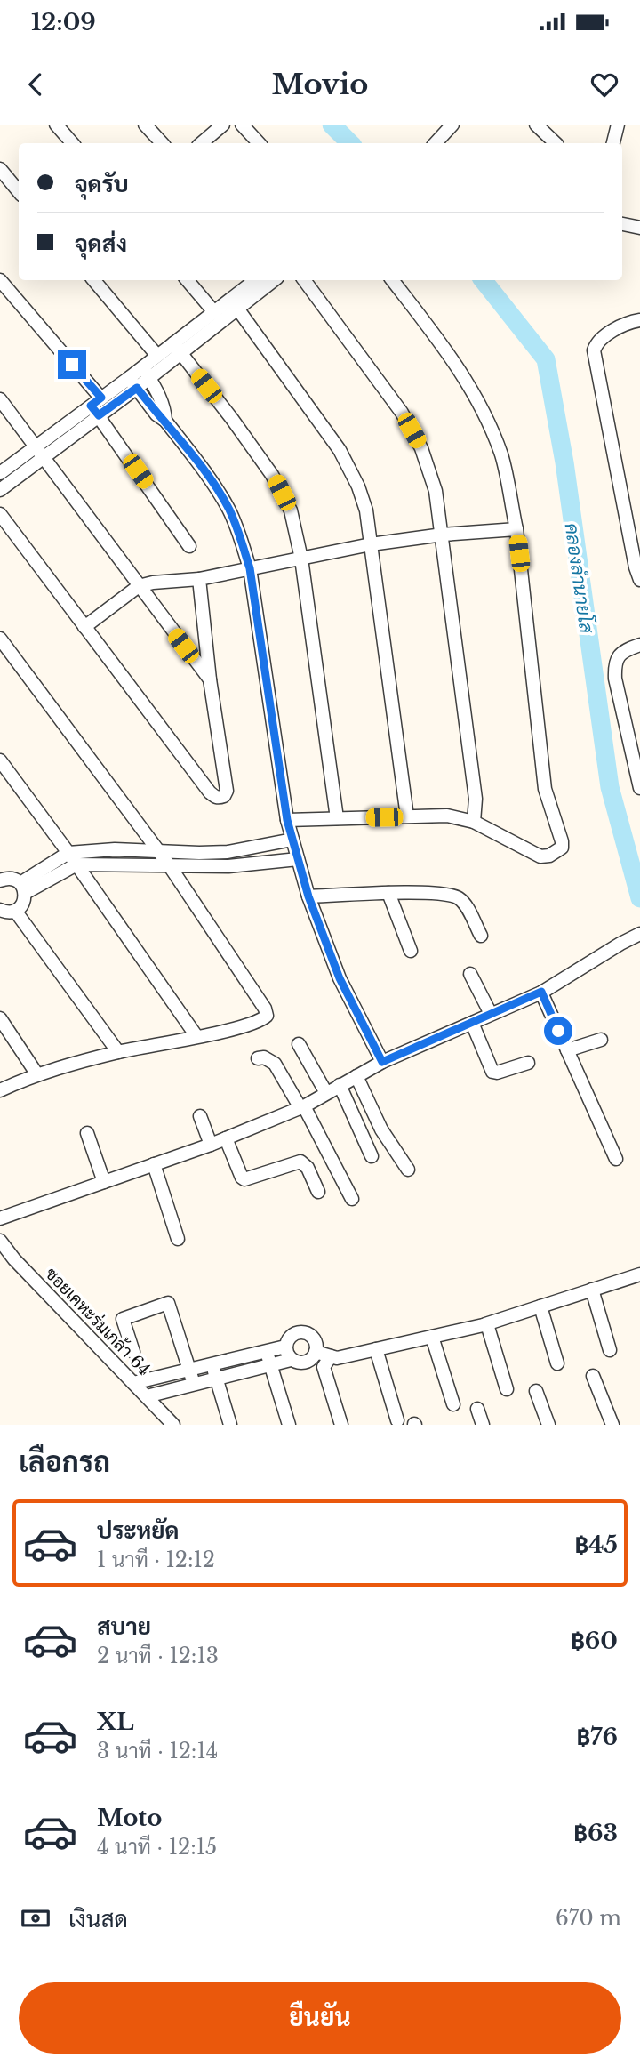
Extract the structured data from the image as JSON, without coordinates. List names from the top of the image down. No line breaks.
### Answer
{"streets":{"street":["ซอยเคหะร่มเกล้า 64"]},"water":["คลองลำนายโส"],"page":{"status":"12:09","header":"Movio","banner":["จุดรับ","จุดส่ง"],"heading":"เลือกรถ","list":[{"name":"ประหยัด","note":"1 นาที · 12:12","value":"฿45"},{"name":"สบาย","note":"2 นาที · 12:13","value":"฿60"},{"name":"XL","note":"3 นาที · 12:14","value":"฿76"},{"name":"Moto","note":"4 นาที · 12:15","value":"฿63"}],"pay":["เงินสด","670 m"],"buttons":"ยืนยัน"}}
